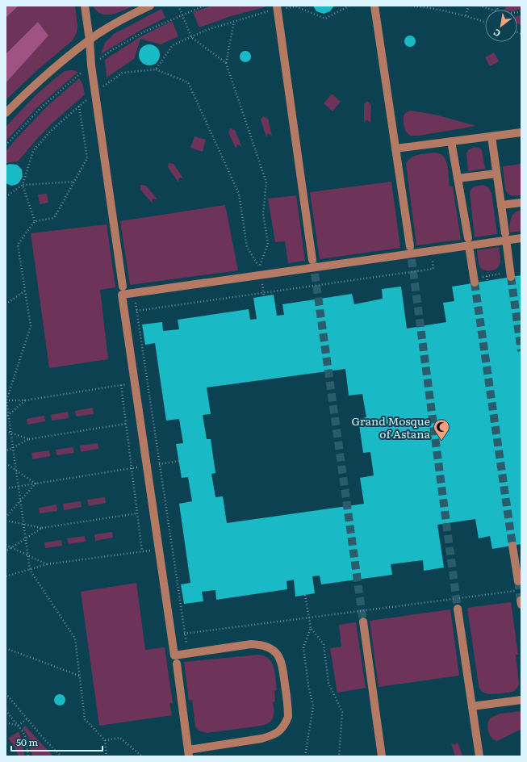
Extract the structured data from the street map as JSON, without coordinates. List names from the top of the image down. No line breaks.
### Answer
{"places":{"mosque":["Grand Mosque of Astana"]},"scale_bar":"50 m","north":"bottom left"}
